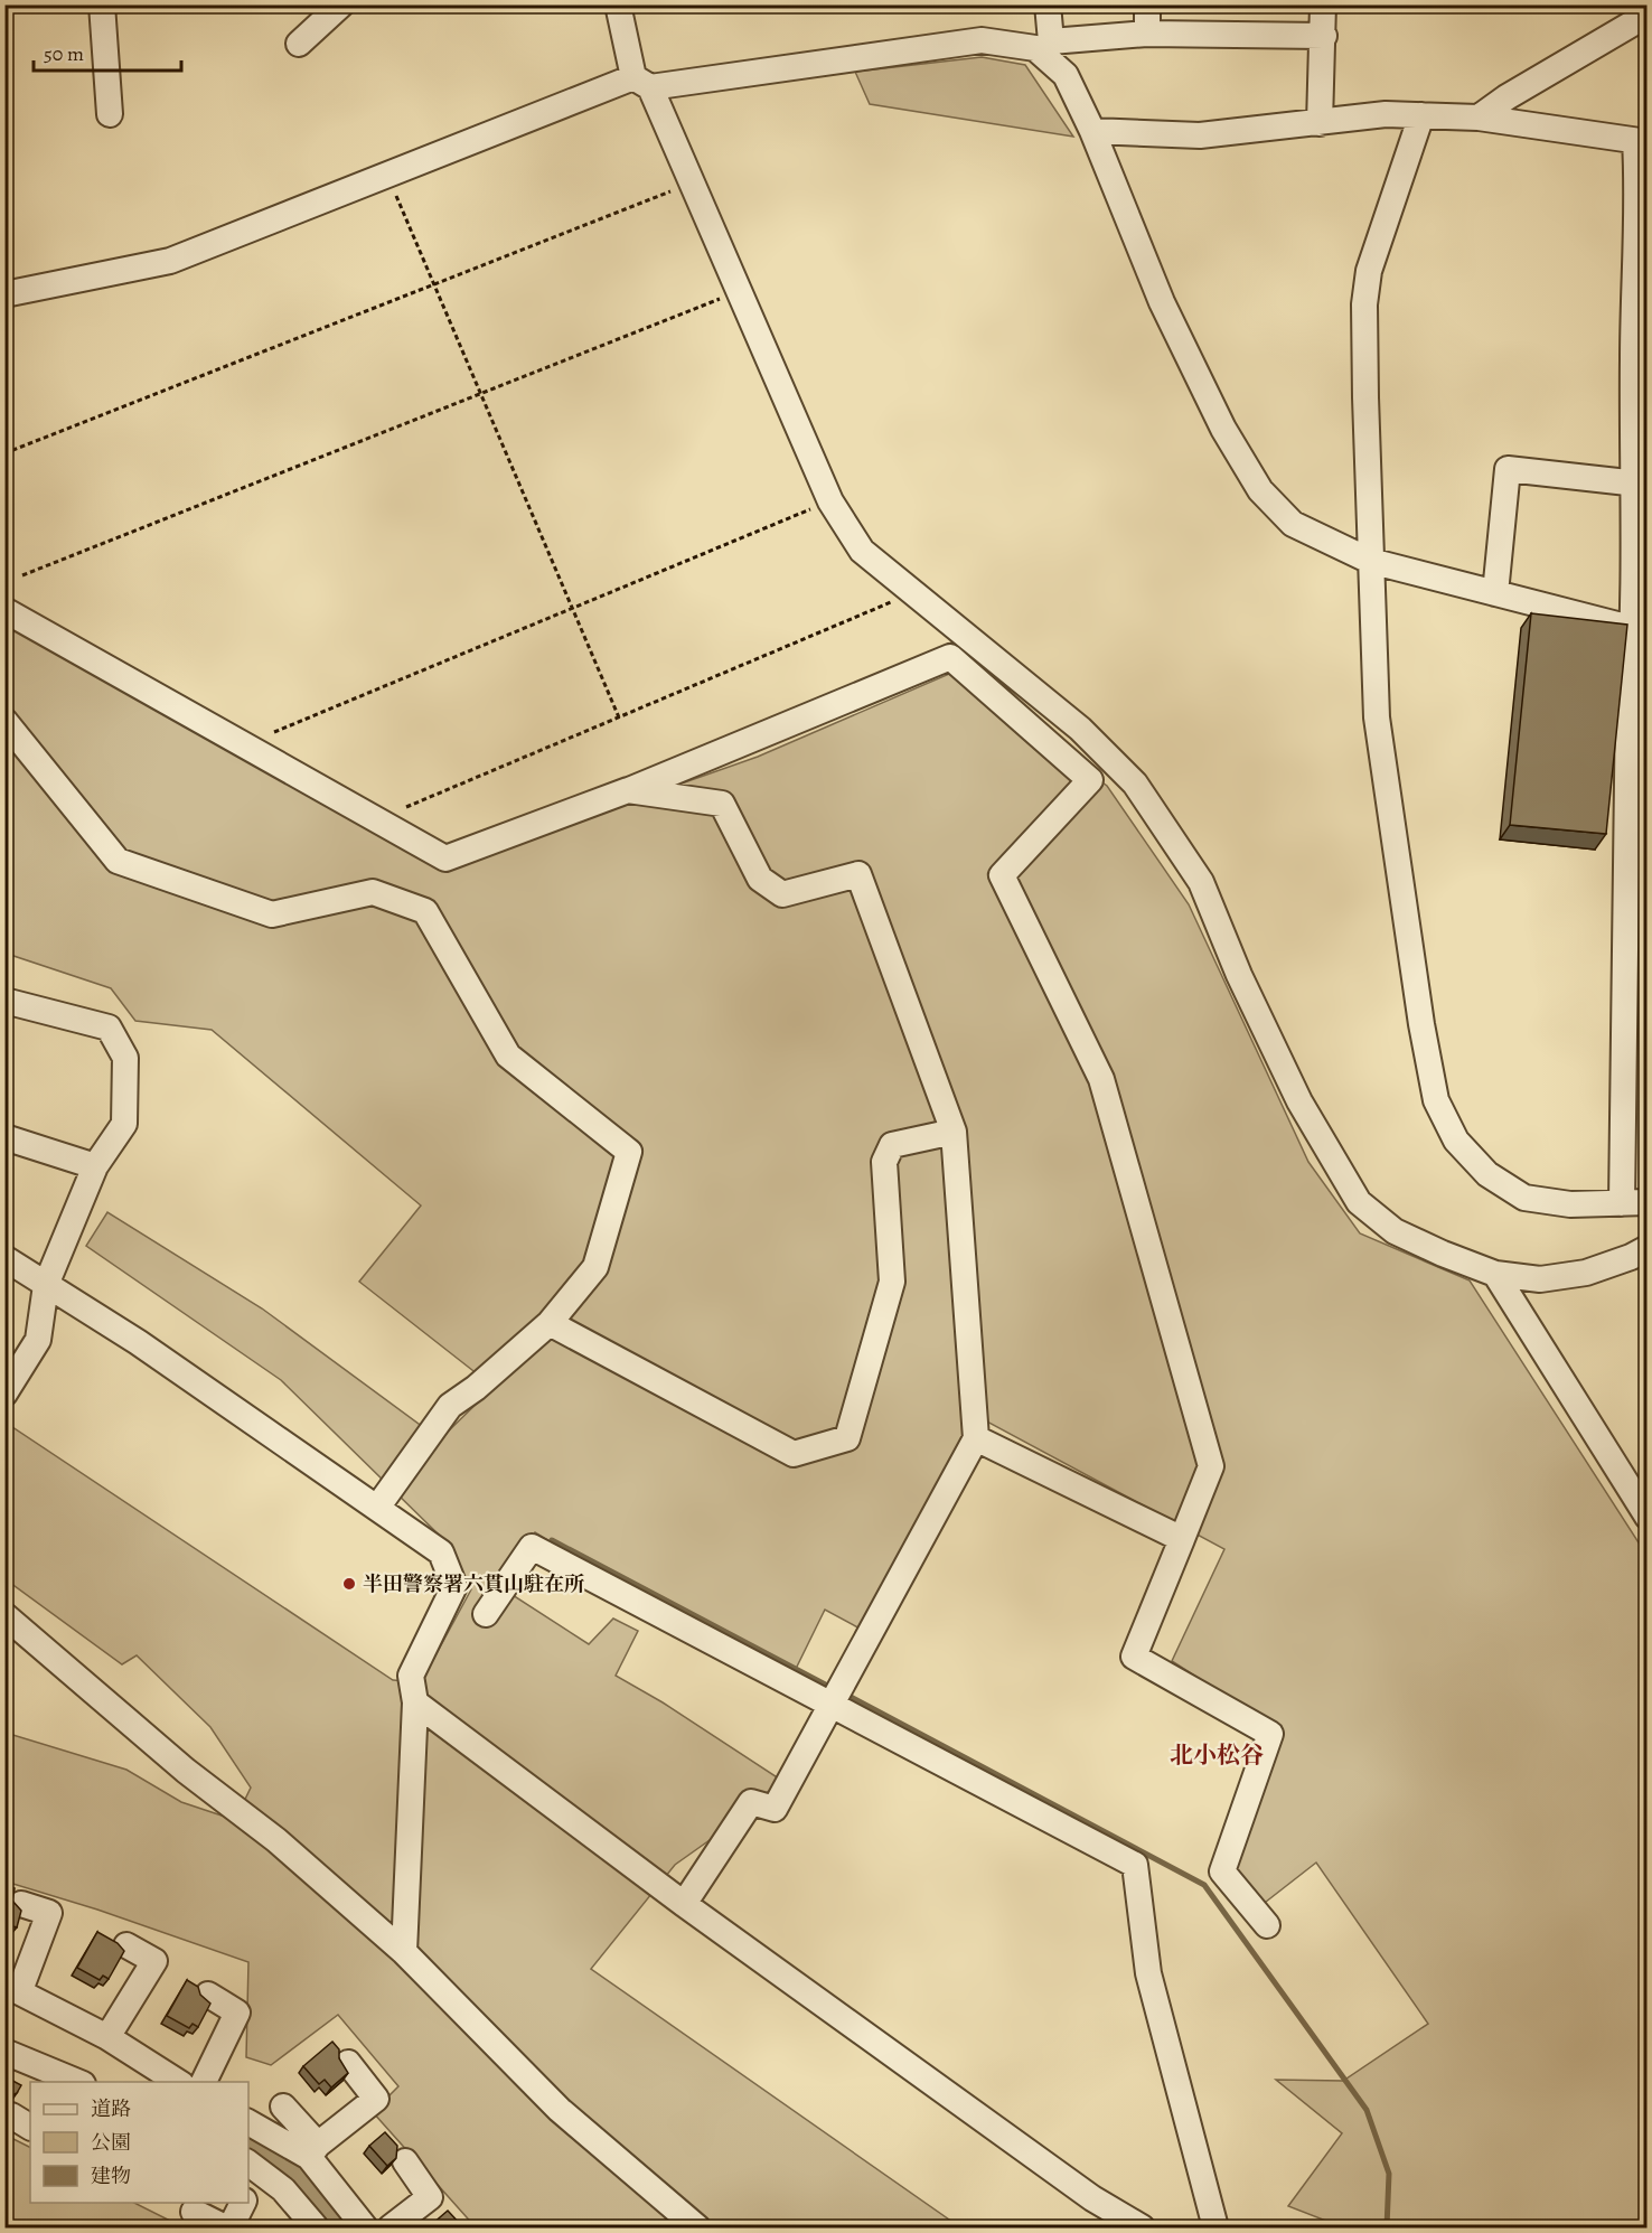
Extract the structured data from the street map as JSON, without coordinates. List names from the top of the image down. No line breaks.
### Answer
{"districts":["北小松谷"],"places":["半田警察署六貫山駐在所"],"legend":["道路","公園","建物"],"scale_bar":"50 m"}
